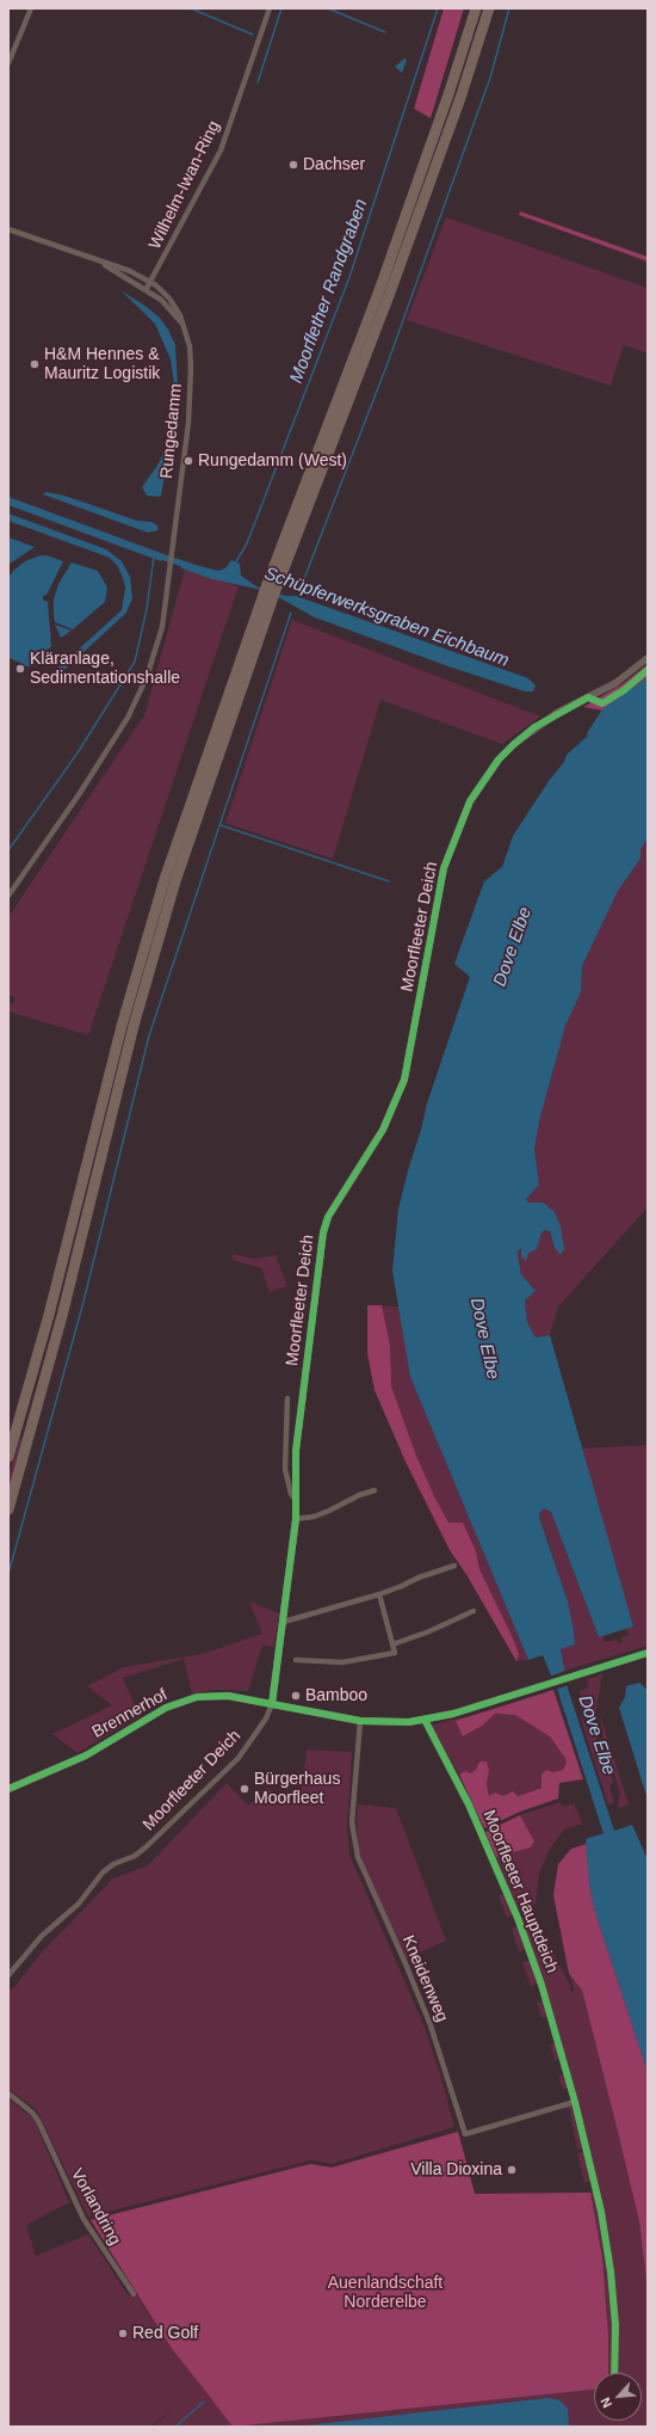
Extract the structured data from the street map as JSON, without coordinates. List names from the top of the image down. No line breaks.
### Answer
{"streets":{"street":["Wilhelm-Iwan-Ring","Rungedamm","Moorfleeter Deich","Brennerhof","Moorfleeter Hauptdeich","Kneidenweg","Vorlandring"]},"crossings":[["Wilhelm-Iwan-Ring","Rungedamm"],["Moorfleeter Deich","Brennerhof"],["Brennerhof","Moorfleeter Hauptdeich"],["Brennerhof","Kneidenweg"],["Moorfleeter Hauptdeich","Kneidenweg"]],"water":["Moorflether Randgraben","Schüpferwerksgraben Eichbaum","Dove Elbe"],"parks":["Auenlandschaft Norderelbe"],"places":["Dachser","H&M Hennes & Mauritz Logistik","Rungedamm (West)","Kläranlage, Sedimentationshalle","Bamboo","Bürgerhaus Moorfleet","Villa Dioxina","Red Golf"],"north":"bottom left"}
